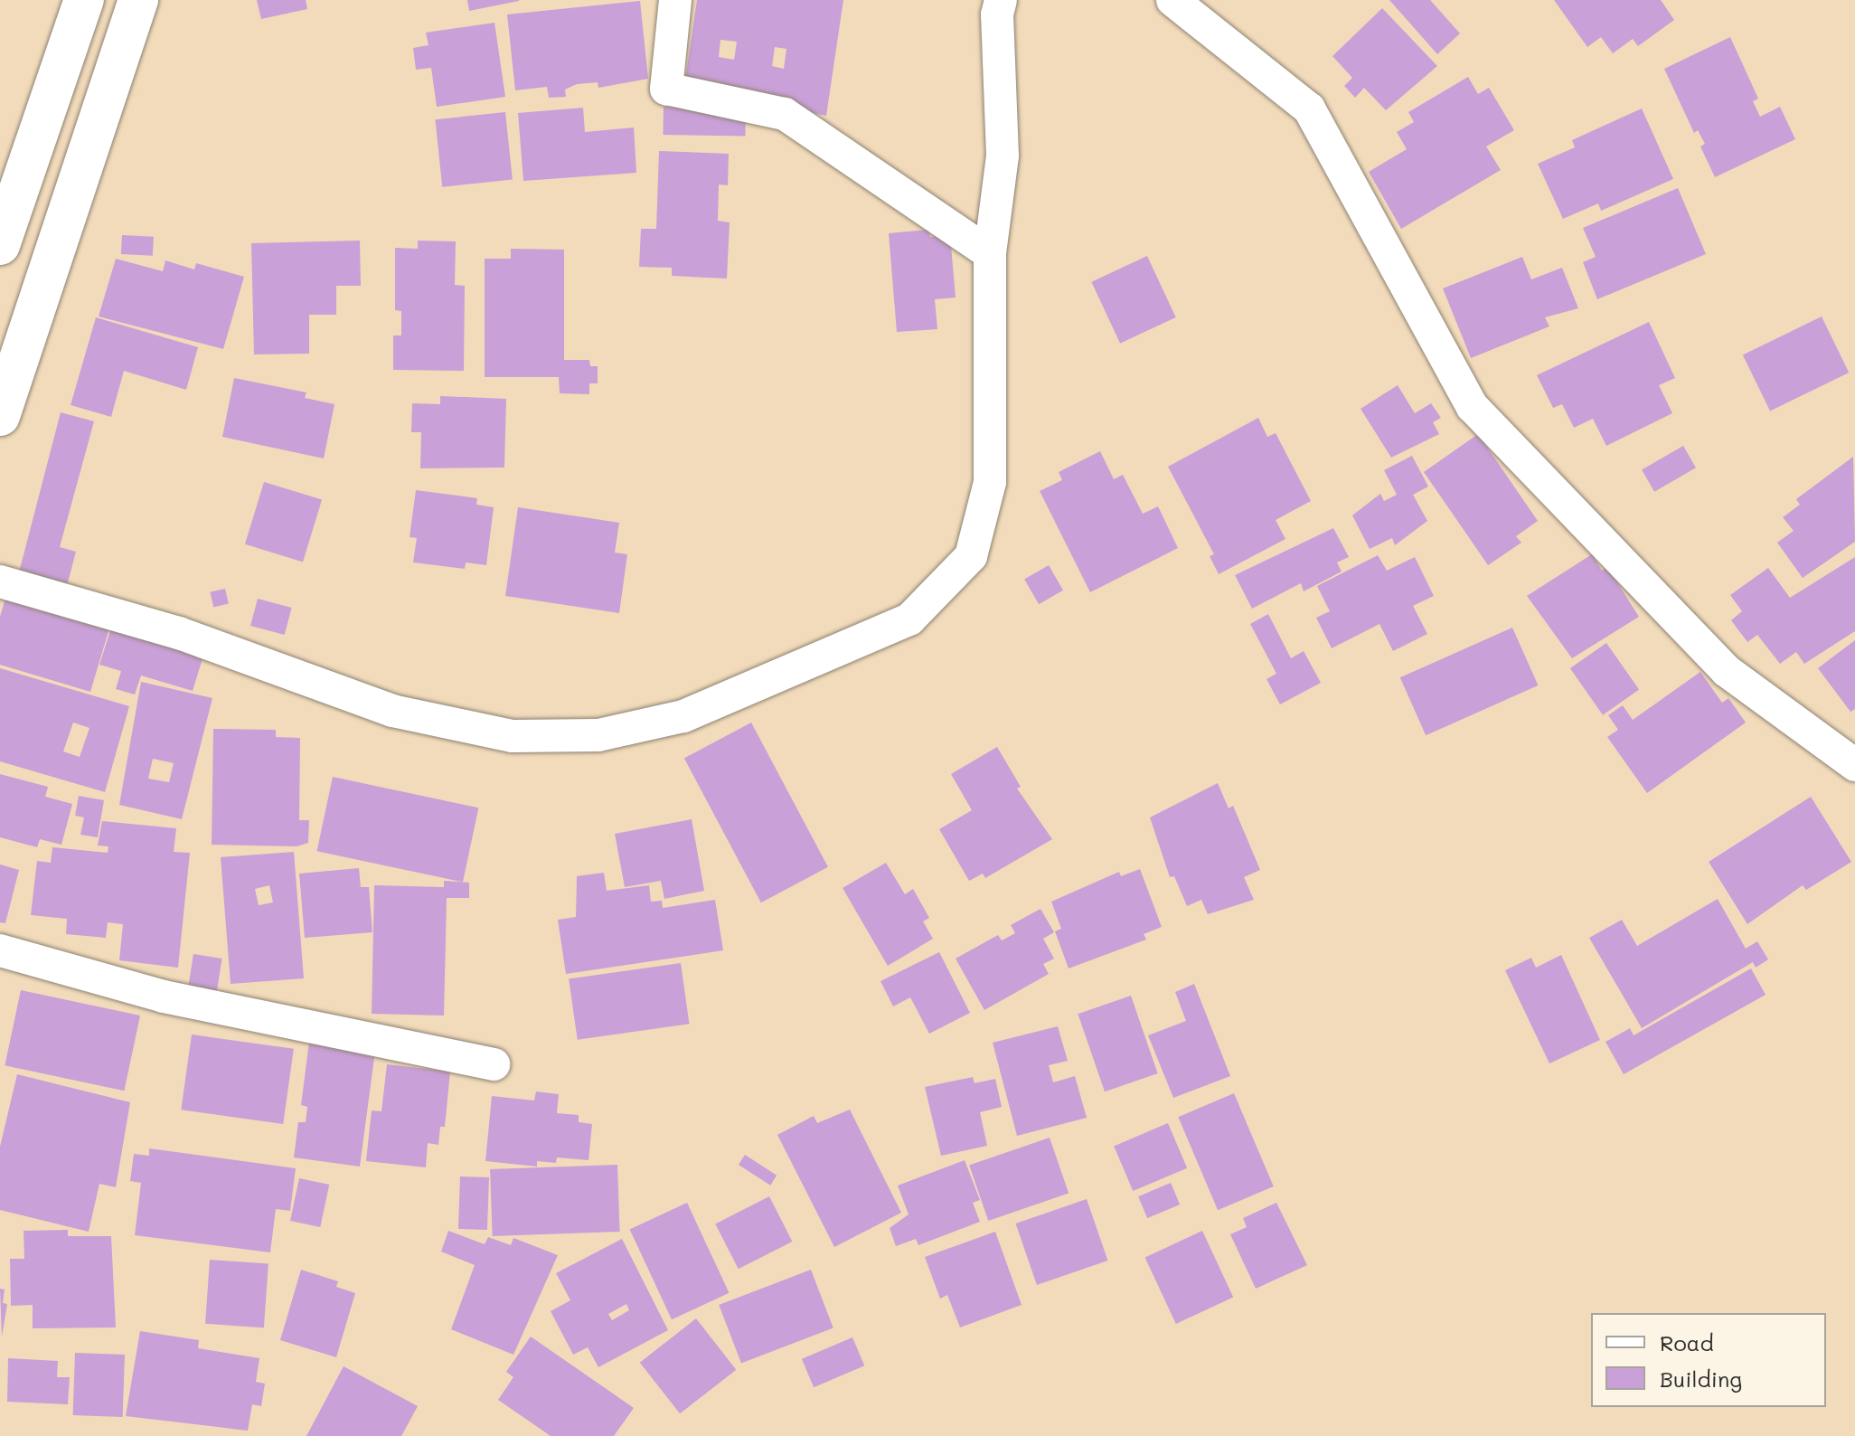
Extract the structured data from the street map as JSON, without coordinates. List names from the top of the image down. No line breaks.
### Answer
{"legend":["Road","Building"]}
